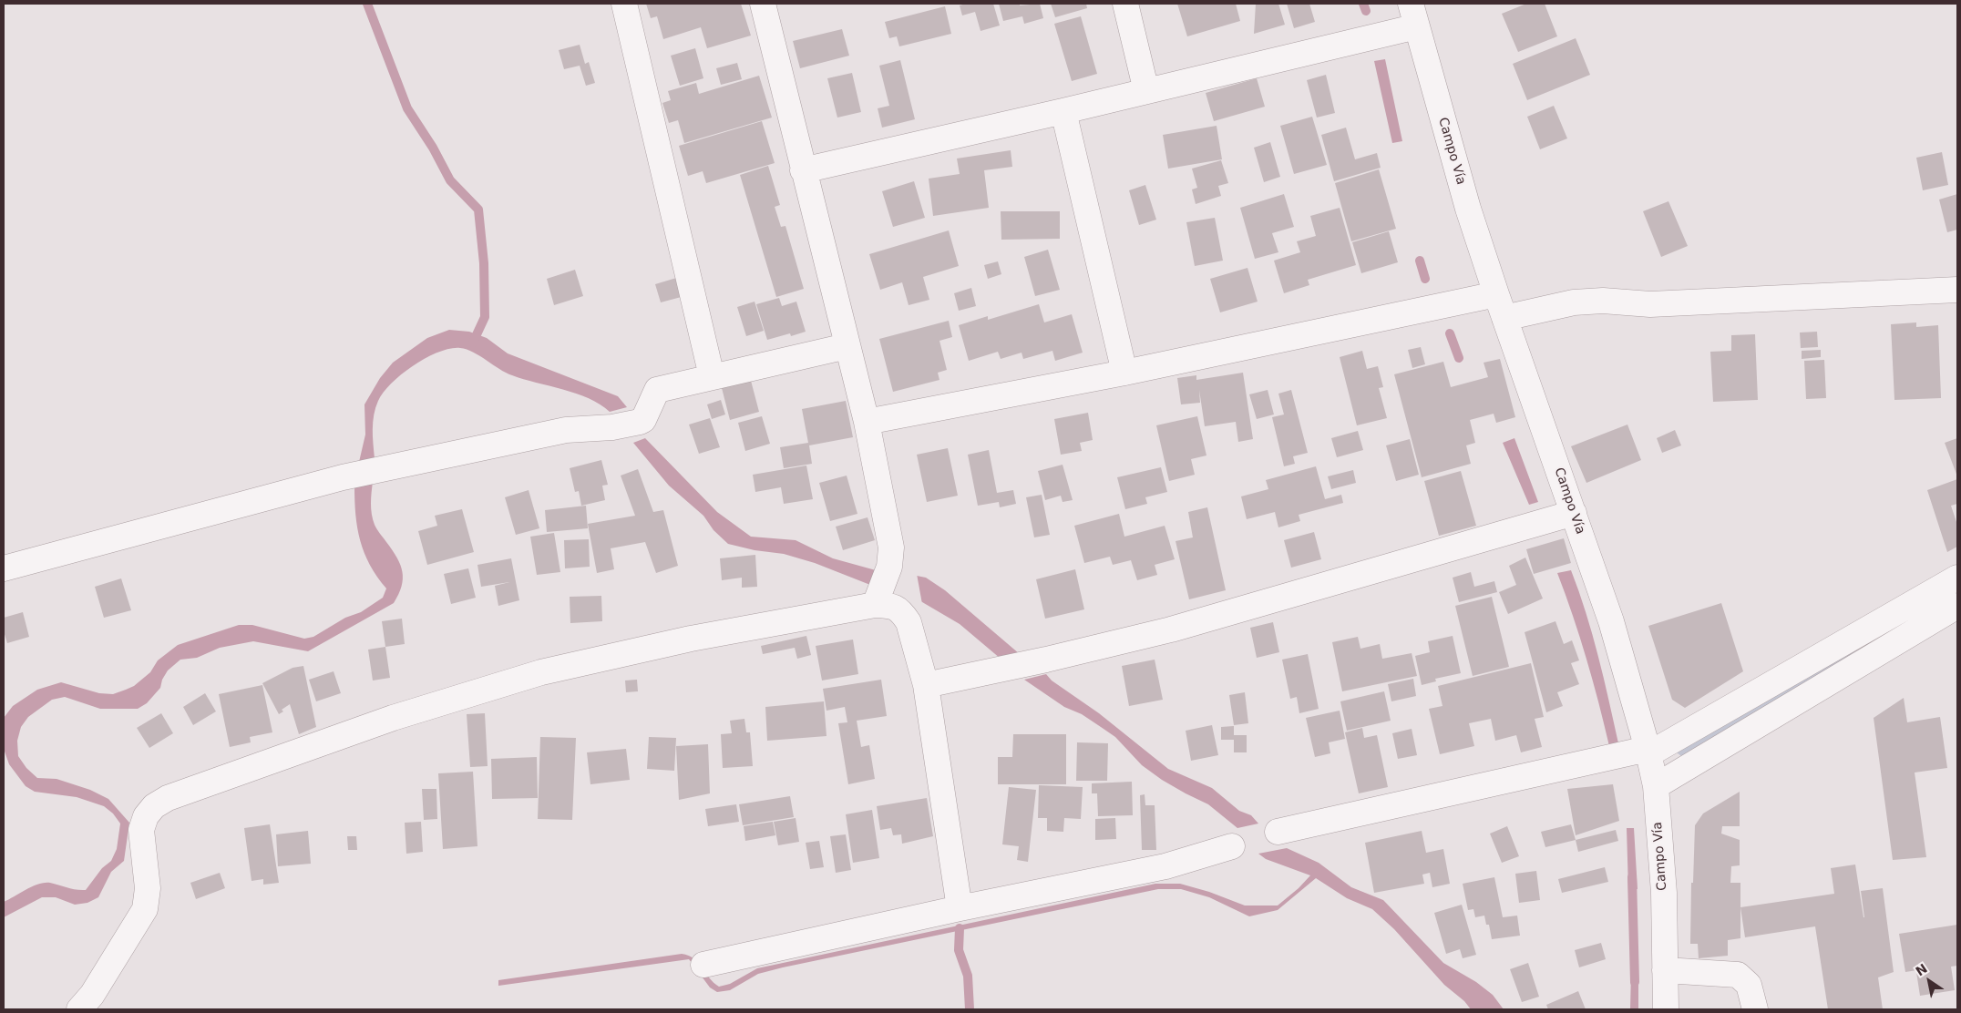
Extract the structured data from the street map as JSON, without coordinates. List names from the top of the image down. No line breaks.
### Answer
{"streets":{"street":["Campo Vía"]},"north":"top left"}
